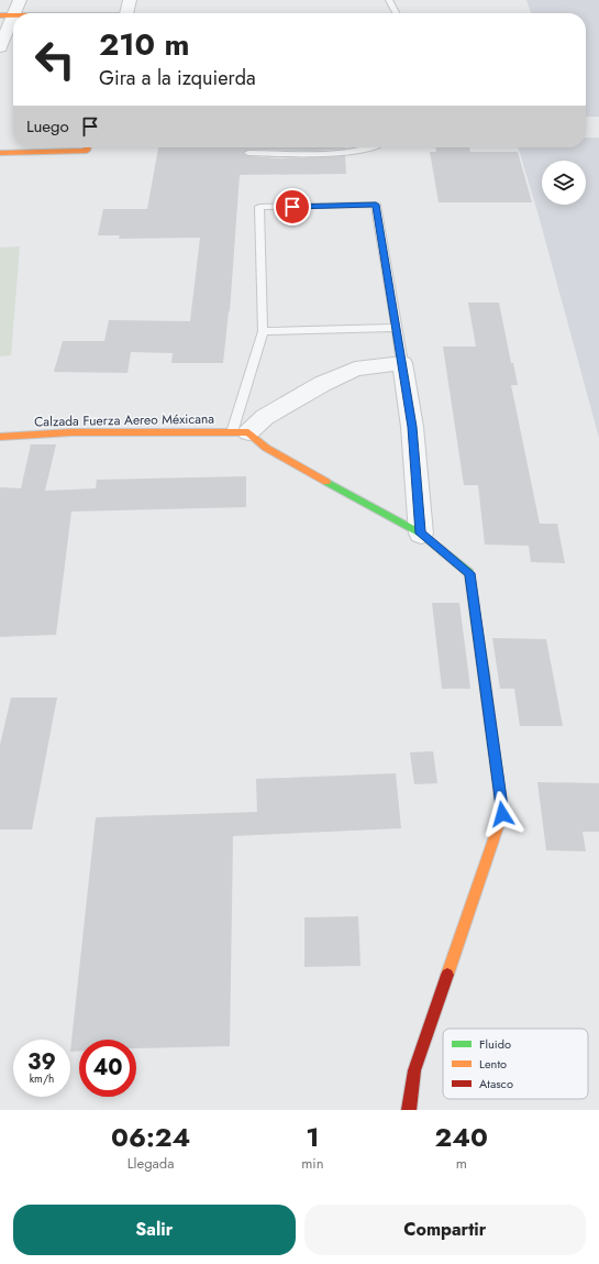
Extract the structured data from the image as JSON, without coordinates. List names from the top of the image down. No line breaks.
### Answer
{"streets":{"street":["Calzada Fuerza Aereo Méxicana"]},"legend":["Fluido","Lento","Atasco"],"page":{"turn":["210 m","Gira a la izquierda"],"then":"Luego","speed":"39 km/h","limit":"40","eta":["06:24","Llegada","1","min","240","m"],"buttons":["Salir","Compartir"]}}
